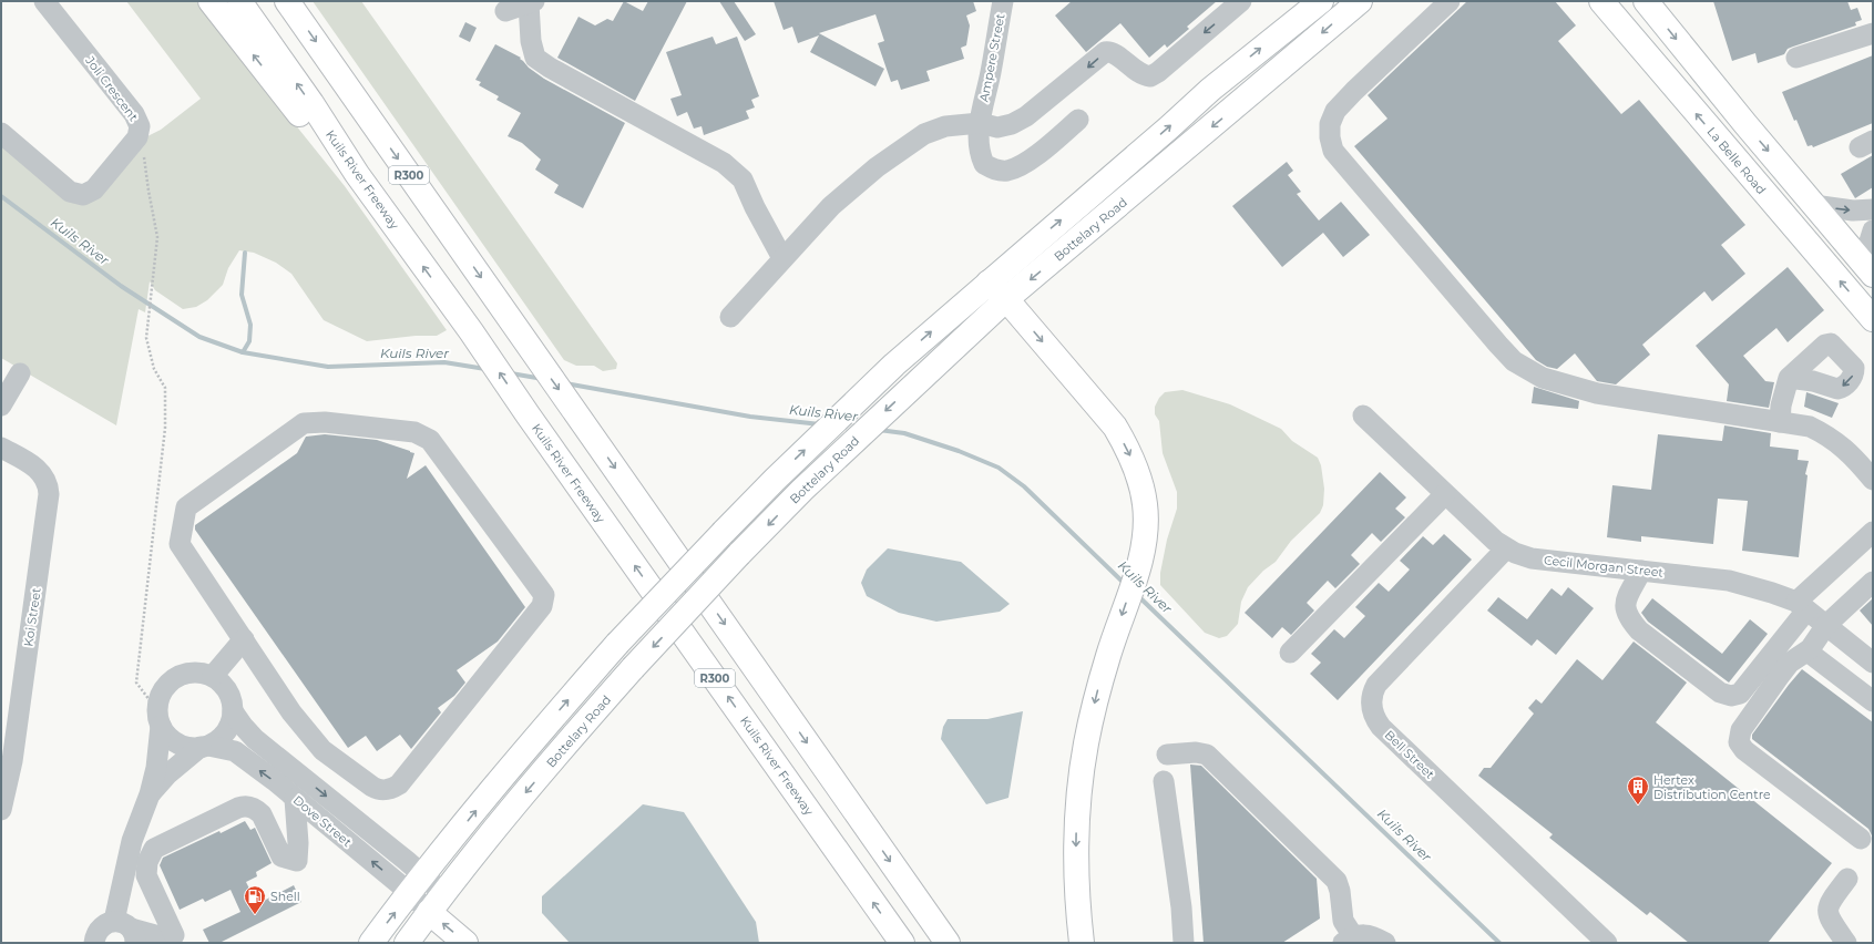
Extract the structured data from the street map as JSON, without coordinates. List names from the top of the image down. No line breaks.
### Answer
{"streets":{"main road":["La Belle Road","R300","Kuils River Freeway","Bottelary Road"],"street":["Ampere Street","Joli Crescent","Cecil Morgan Street","Koi Street","Bell Street","Dove Street"]},"crossings":[["Bottelary Road","Dove Street"],["Cecil Morgan Street","Bell Street"]],"water":["Kuils River"],"places":{"building":["Hertex Distribution Centre"],"fuel station":["Shell"]}}
